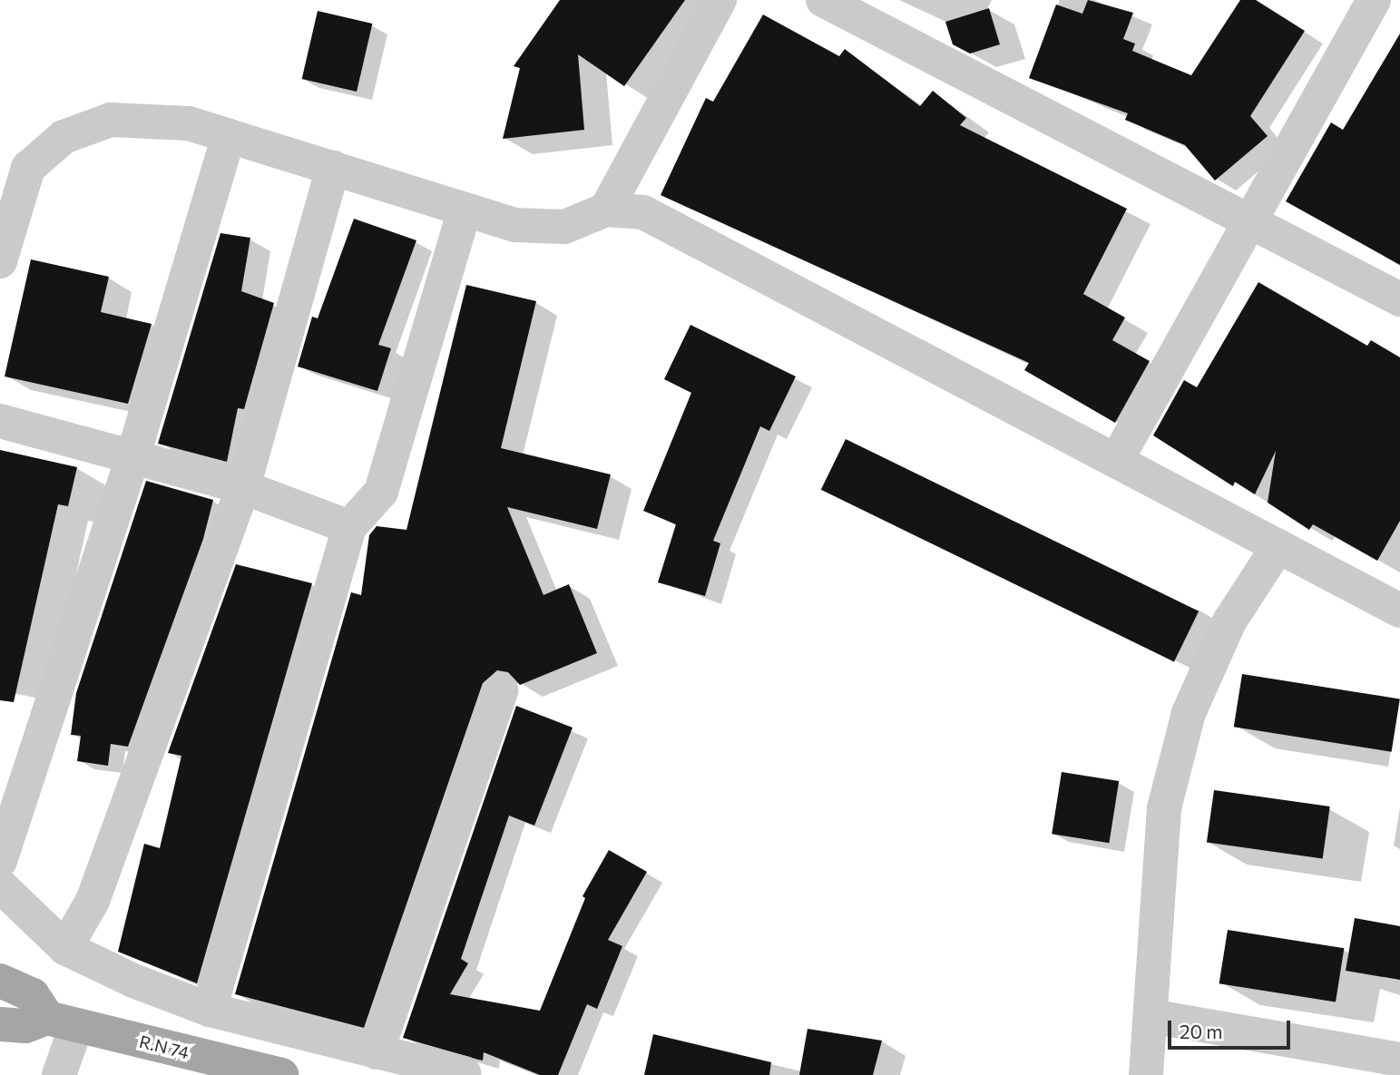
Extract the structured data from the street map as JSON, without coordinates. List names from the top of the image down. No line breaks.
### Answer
{"streets":{"main road":["R.N 74"]},"scale_bar":"20 m"}
